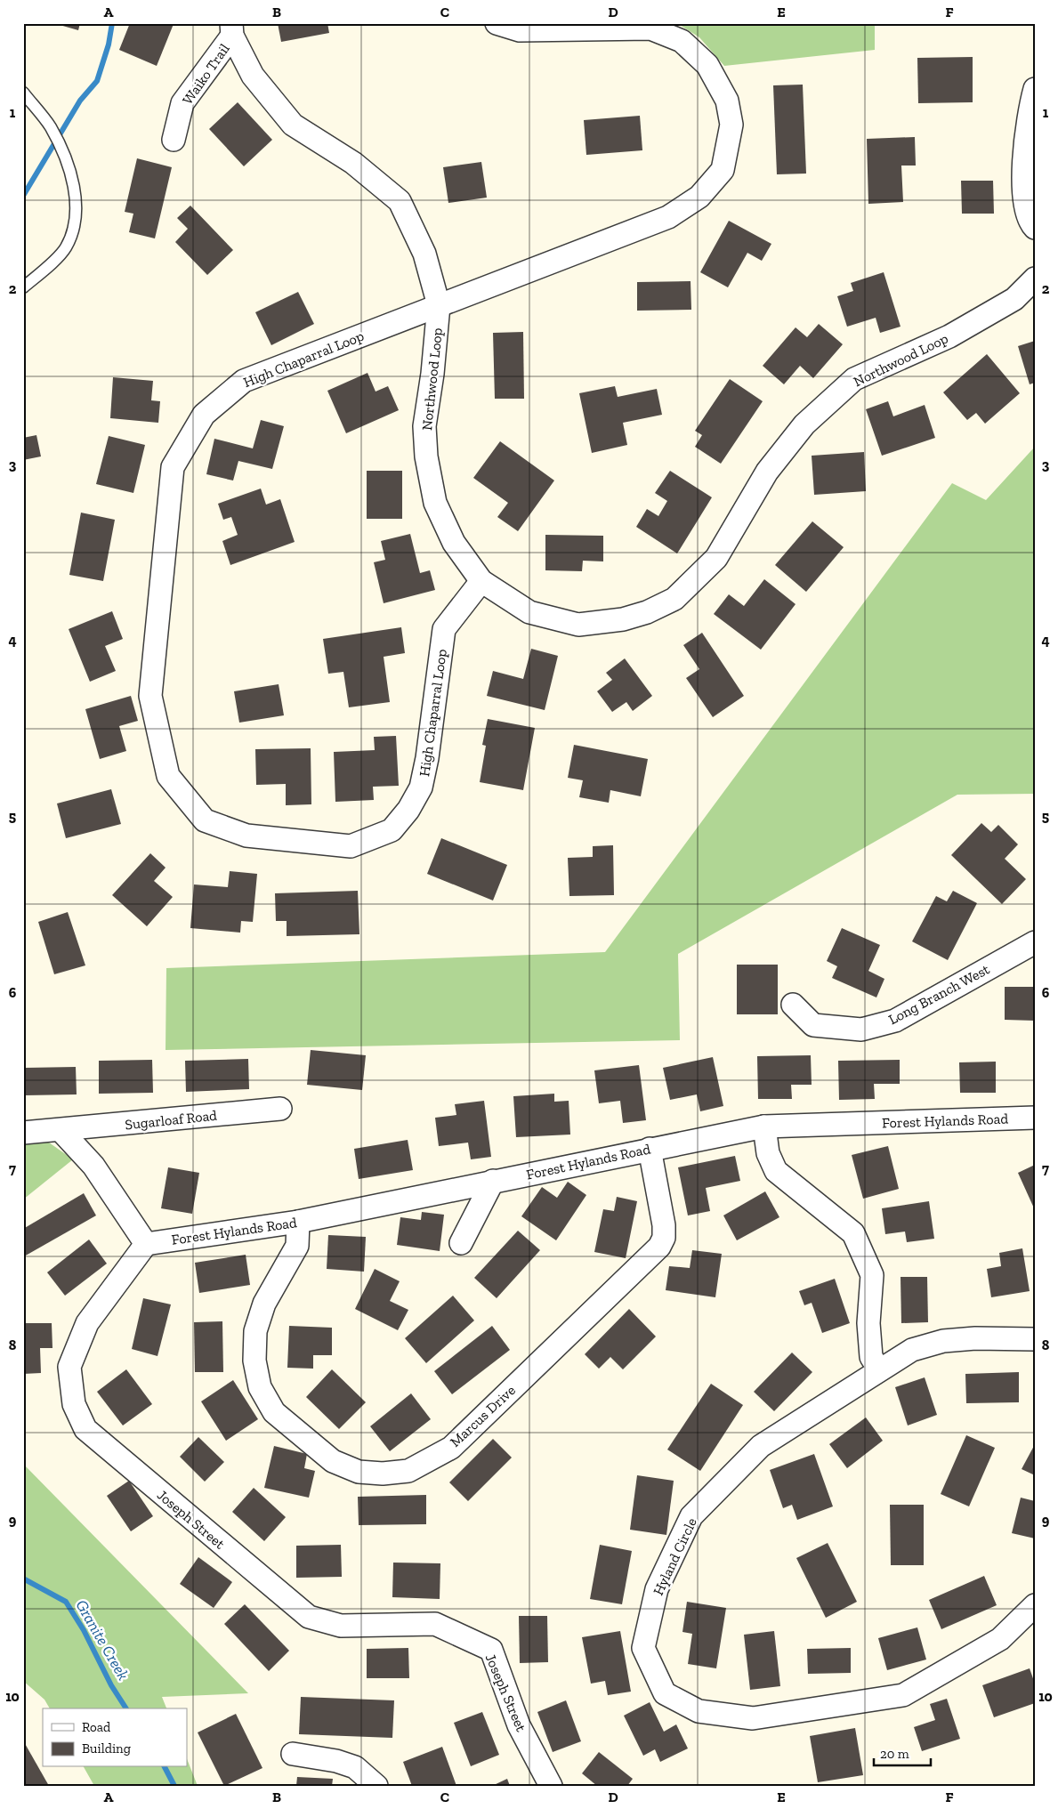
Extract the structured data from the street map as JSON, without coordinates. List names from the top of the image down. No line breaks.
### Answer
{"streets":{"street":["Waiko Trail","High Chaparral Loop","Northwood Loop","Long Branch West","Sugarloaf Road","Forest Hylands Road","Marcus Drive","Joseph Street","Hyland Circle"]},"crossings":[["Waiko Trail","Northwood Loop"],["High Chaparral Loop","Northwood Loop"],["Forest Hylands Road","Marcus Drive"],["Forest Hylands Road","Joseph Street"]],"water":["Granite Creek"],"legend":["Road","Building"],"scale_bar":"20 m","grid":{"columns":["A","B","C","D","E","F"],"rows":["1","2","3","4","5","6","7","8","9","10"]}}
